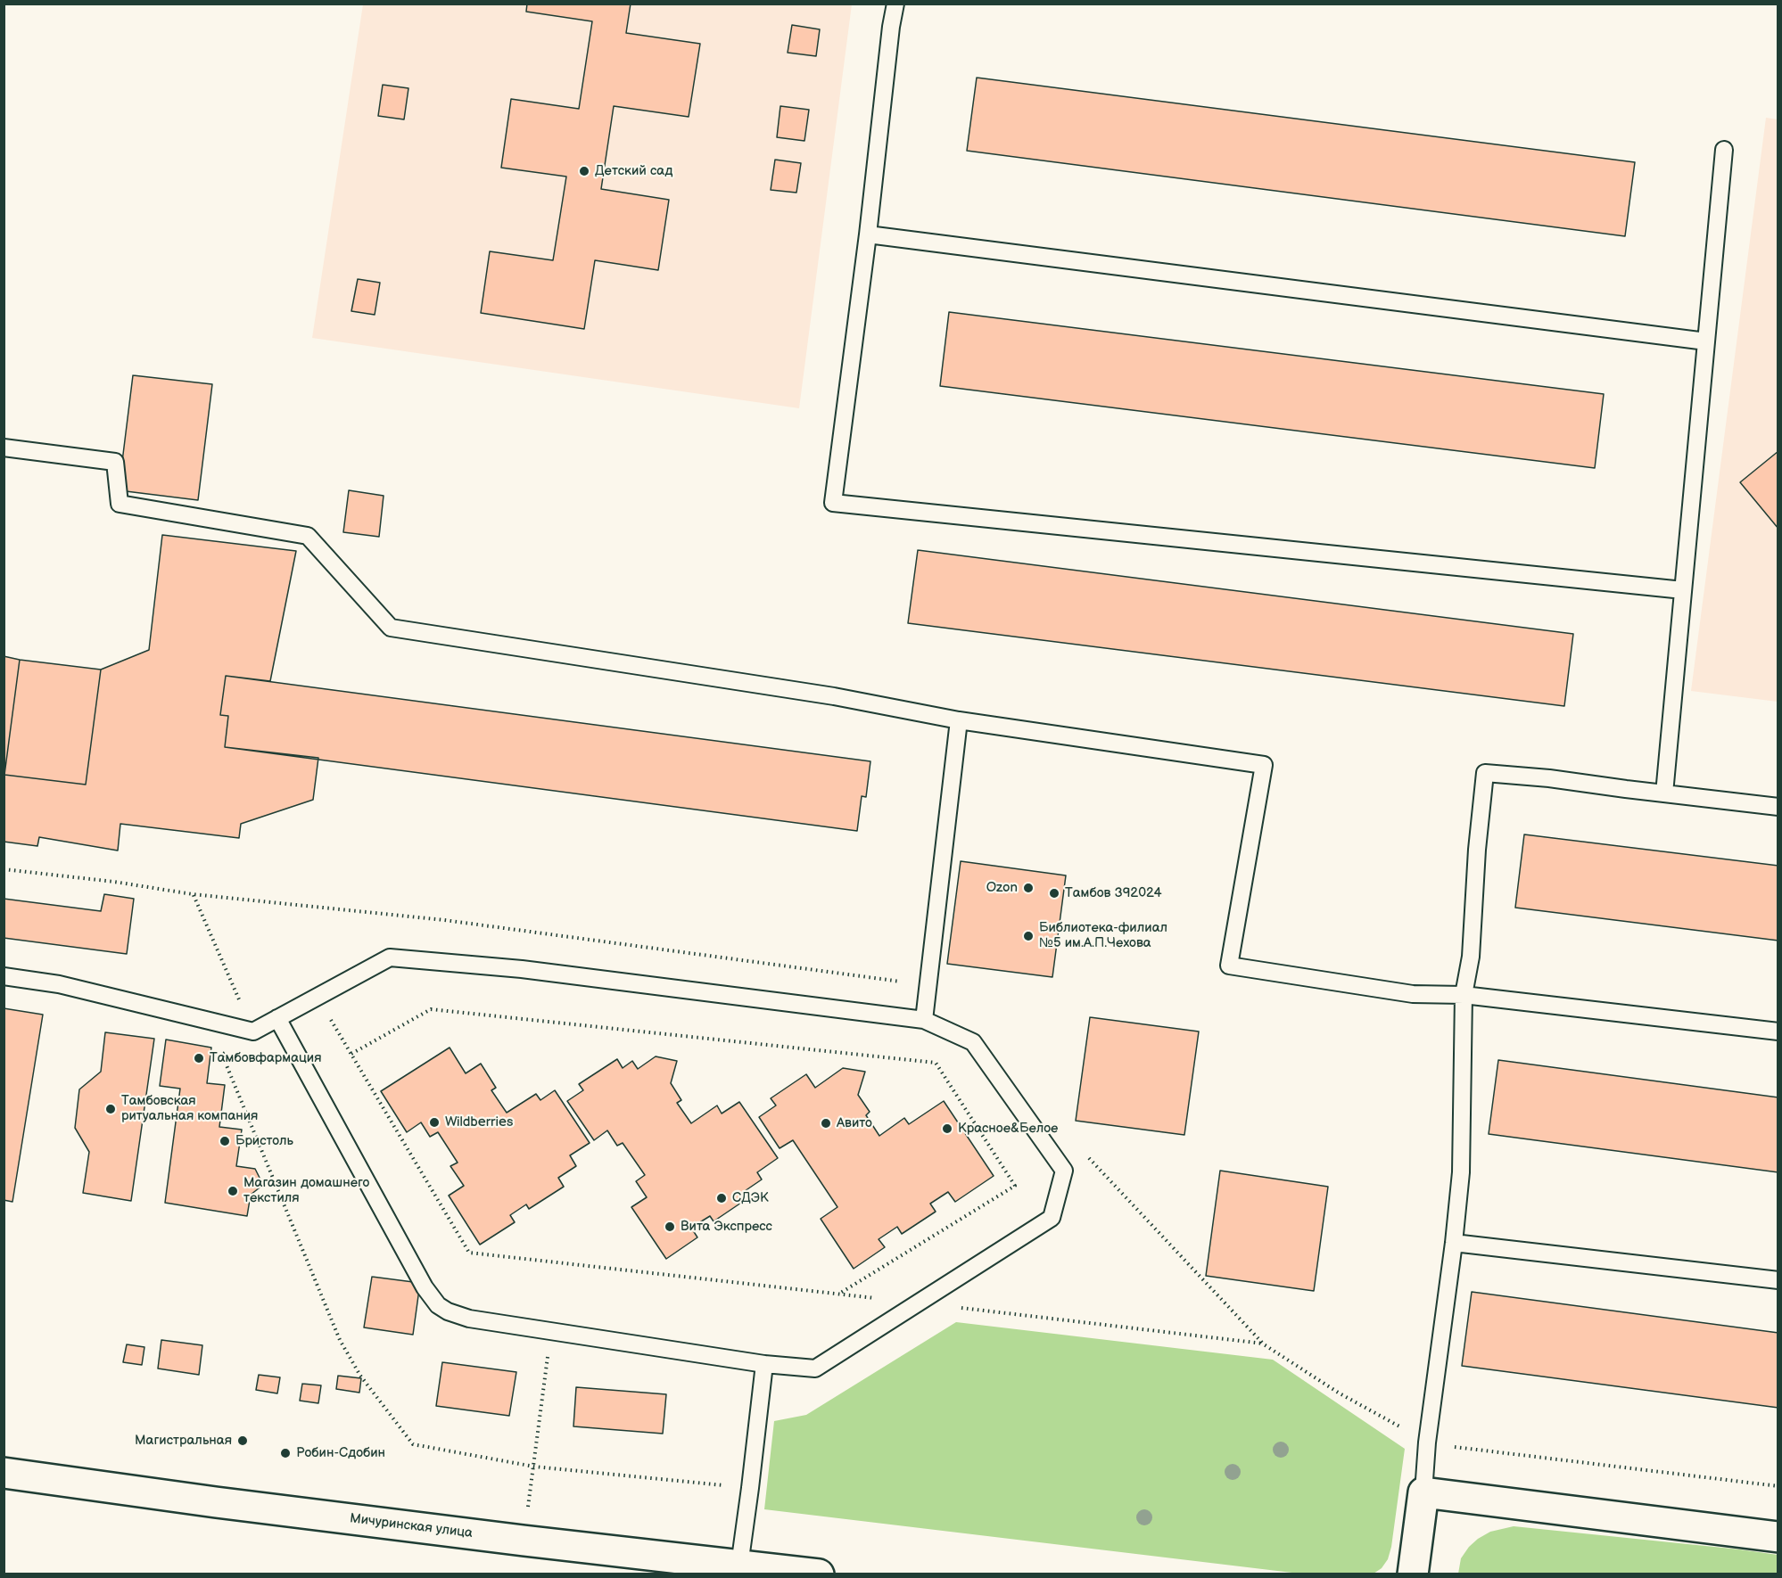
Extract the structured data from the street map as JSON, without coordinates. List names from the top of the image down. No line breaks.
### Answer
{"streets":{"main road":["Мичуринская улица"]},"places":["Детский сад","Ozon","Тамбов 392024","Библиотека-филиал №5 им.А.П.Чехова","Тамбовфармация","Тамбовская ритуальная компания","Wildberries","Авито","Красное&Белое","Бристоль","Магазин домашнего текстиля","СДЭК","Вита Экспресс","Магистральная","Робин-Сдобин"]}
